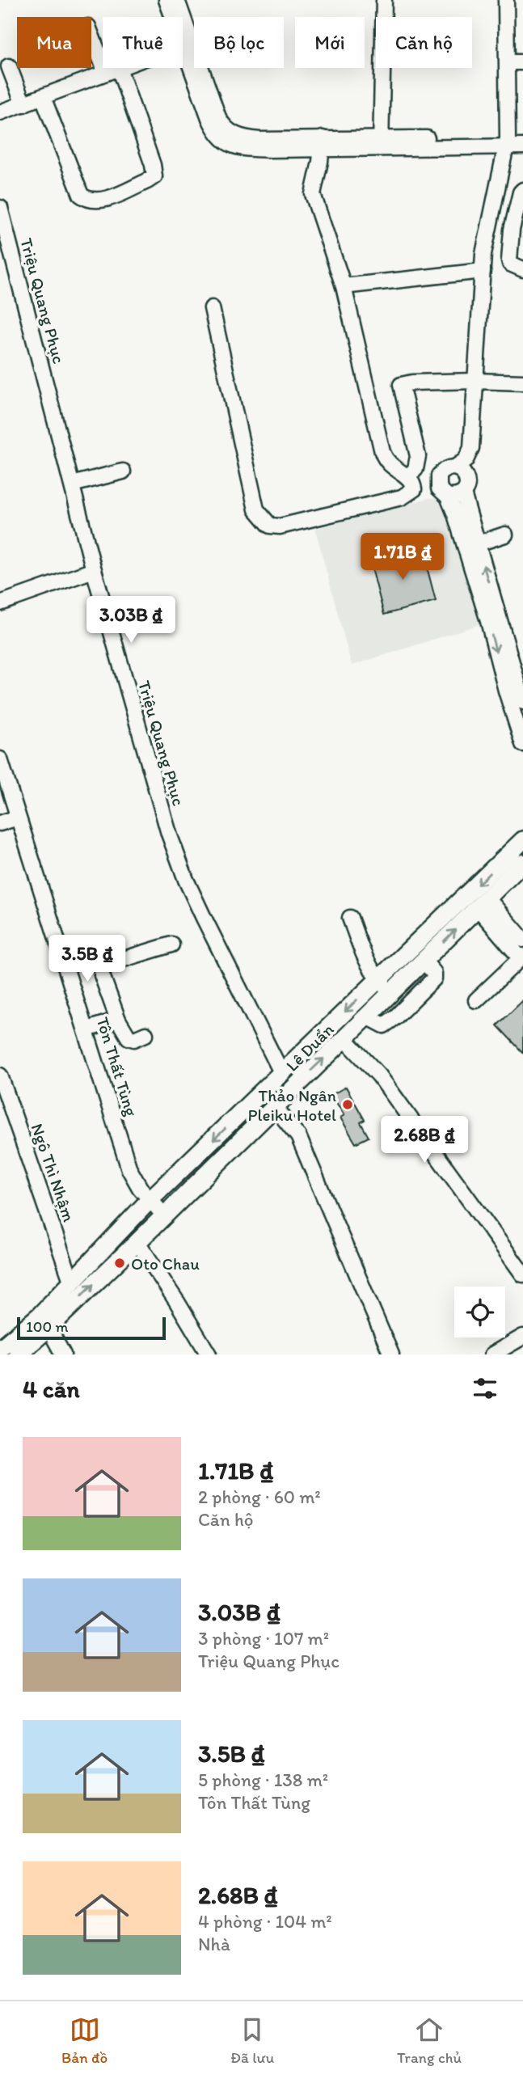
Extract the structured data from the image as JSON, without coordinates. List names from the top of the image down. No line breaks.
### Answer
{"streets":{"main road":["Lê Duẩn"],"street":["Triệu Quang Phục","Tôn Thất Tùng","Ngô Thì Nhậm"]},"crossings":[["Triệu Quang Phục","Lê Duẩn"],["Lê Duẩn","Tôn Thất Tùng"],["Lê Duẩn","Ngô Thì Nhậm"]],"places":["Thảo Ngân Pleiku Hotel","Oto Chau"],"scale_bar":"100 m","page":{"chip":["Mua","Thuê","Bộ lọc","Mới","Căn hộ"],"price":["1.71B ₫","3.03B ₫","3.5B ₫","2.68B ₫"],"scale":"100 m","heading":"4 căn","list":[{"name":"1.71B ₫","note":"2 phòng · 60 m² · Căn hộ"},{"name":"3.03B ₫","note":"3 phòng · 107 m² · Triệu Quang Phục"},{"name":"3.5B ₫","note":"5 phòng · 138 m² · Tôn Thất Tùng"},{"name":"2.68B ₫","note":"4 phòng · 104 m² · Nhà"}],"tabs":["Bản đồ","Đã lưu","Trang chủ"]}}
